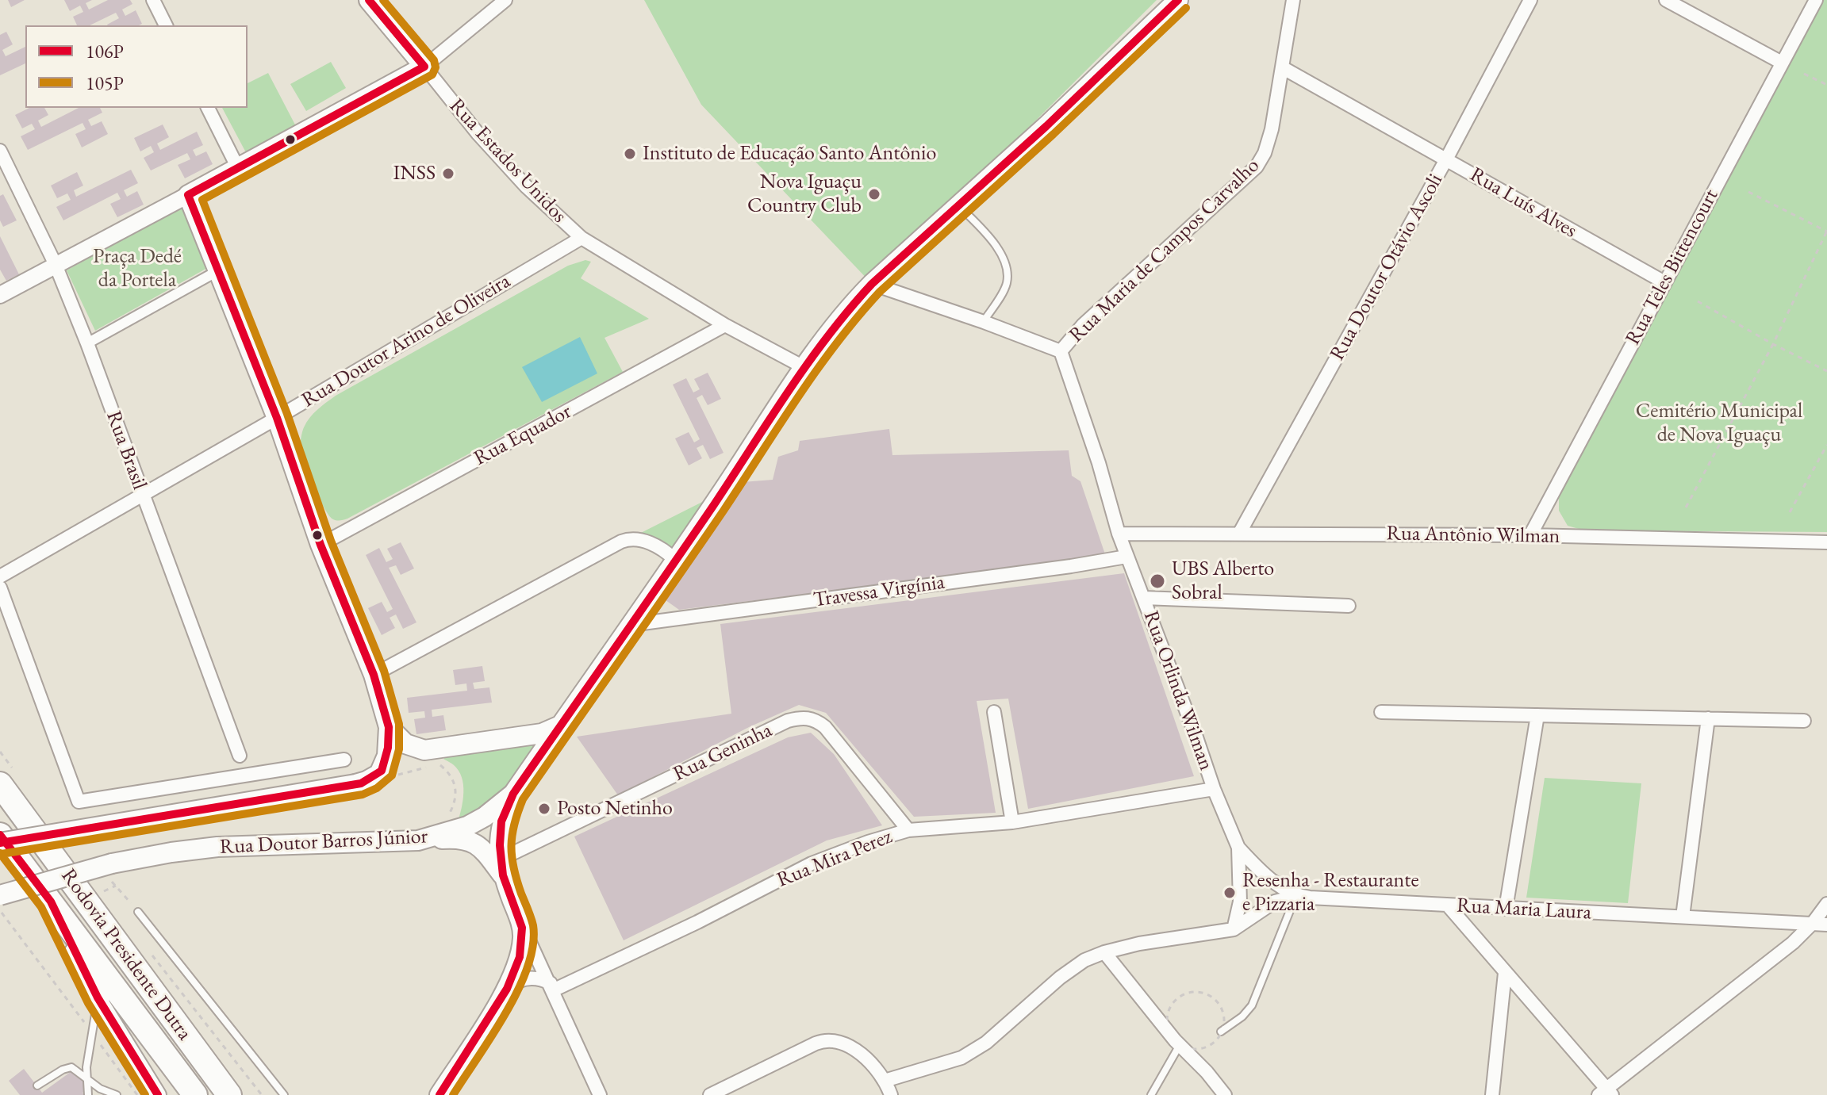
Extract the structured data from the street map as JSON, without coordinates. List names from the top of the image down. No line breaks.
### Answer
{"streets":{"highway":["Rodovia Presidente Dutra"],"main road":["Rua Estados Unidos","Rua Doutor Barros Júnior"],"street":["Rua Luís Alves","Rua Maria de Campos Carvalho","Rua Doutor Otávio Ascoli","Rua Teles Bittencourt","Rua Doutor Arino de Oliveira","Rua Equador","Rua Brasil","Rua Antônio Wilman","Travessa Virgínia","Rua Orlinda Wilman","Rua Geninha","Rua Mira Perez","Rua Maria Laura"]},"crossings":[["Rua Estados Unidos","Rua Doutor Arino de Oliveira"],["Rua Estados Unidos","Rua Equador"],["Rua Estados Unidos","Rua Doutor Barros Júnior"],["Rua Luís Alves","Rua Maria de Campos Carvalho"],["Rua Luís Alves","Rua Doutor Otávio Ascoli"],["Rua Luís Alves","Rua Teles Bittencourt"],["Rua Maria de Campos Carvalho","Rua Orlinda Wilman"],["Rua Doutor Otávio Ascoli","Rua Antônio Wilman"],["Rua Teles Bittencourt","Rua Antônio Wilman"],["Rua Doutor Arino de Oliveira","Rua Brasil"],["Rua Antônio Wilman","Rua Orlinda Wilman"],["Travessa Virgínia","Rua Orlinda Wilman"],["Travessa Virgínia","Rua Doutor Barros Júnior"],["Rua Orlinda Wilman","Rua Mira Perez"],["Rua Geninha","Rua Mira Perez"]],"parks":["Praça Dedé da Portela","Cemitério Municipal de Nova Iguaçu"],"places":["Instituto de Educação Santo Antônio","INSS","Nova Iguaçu Country Club","UBS Alberto Sobral","Posto Netinho","Resenha - Restaurante e Pizzaria"],"lines":["transit line 106P","transit line 105P"],"legend":["106P","105P"]}
